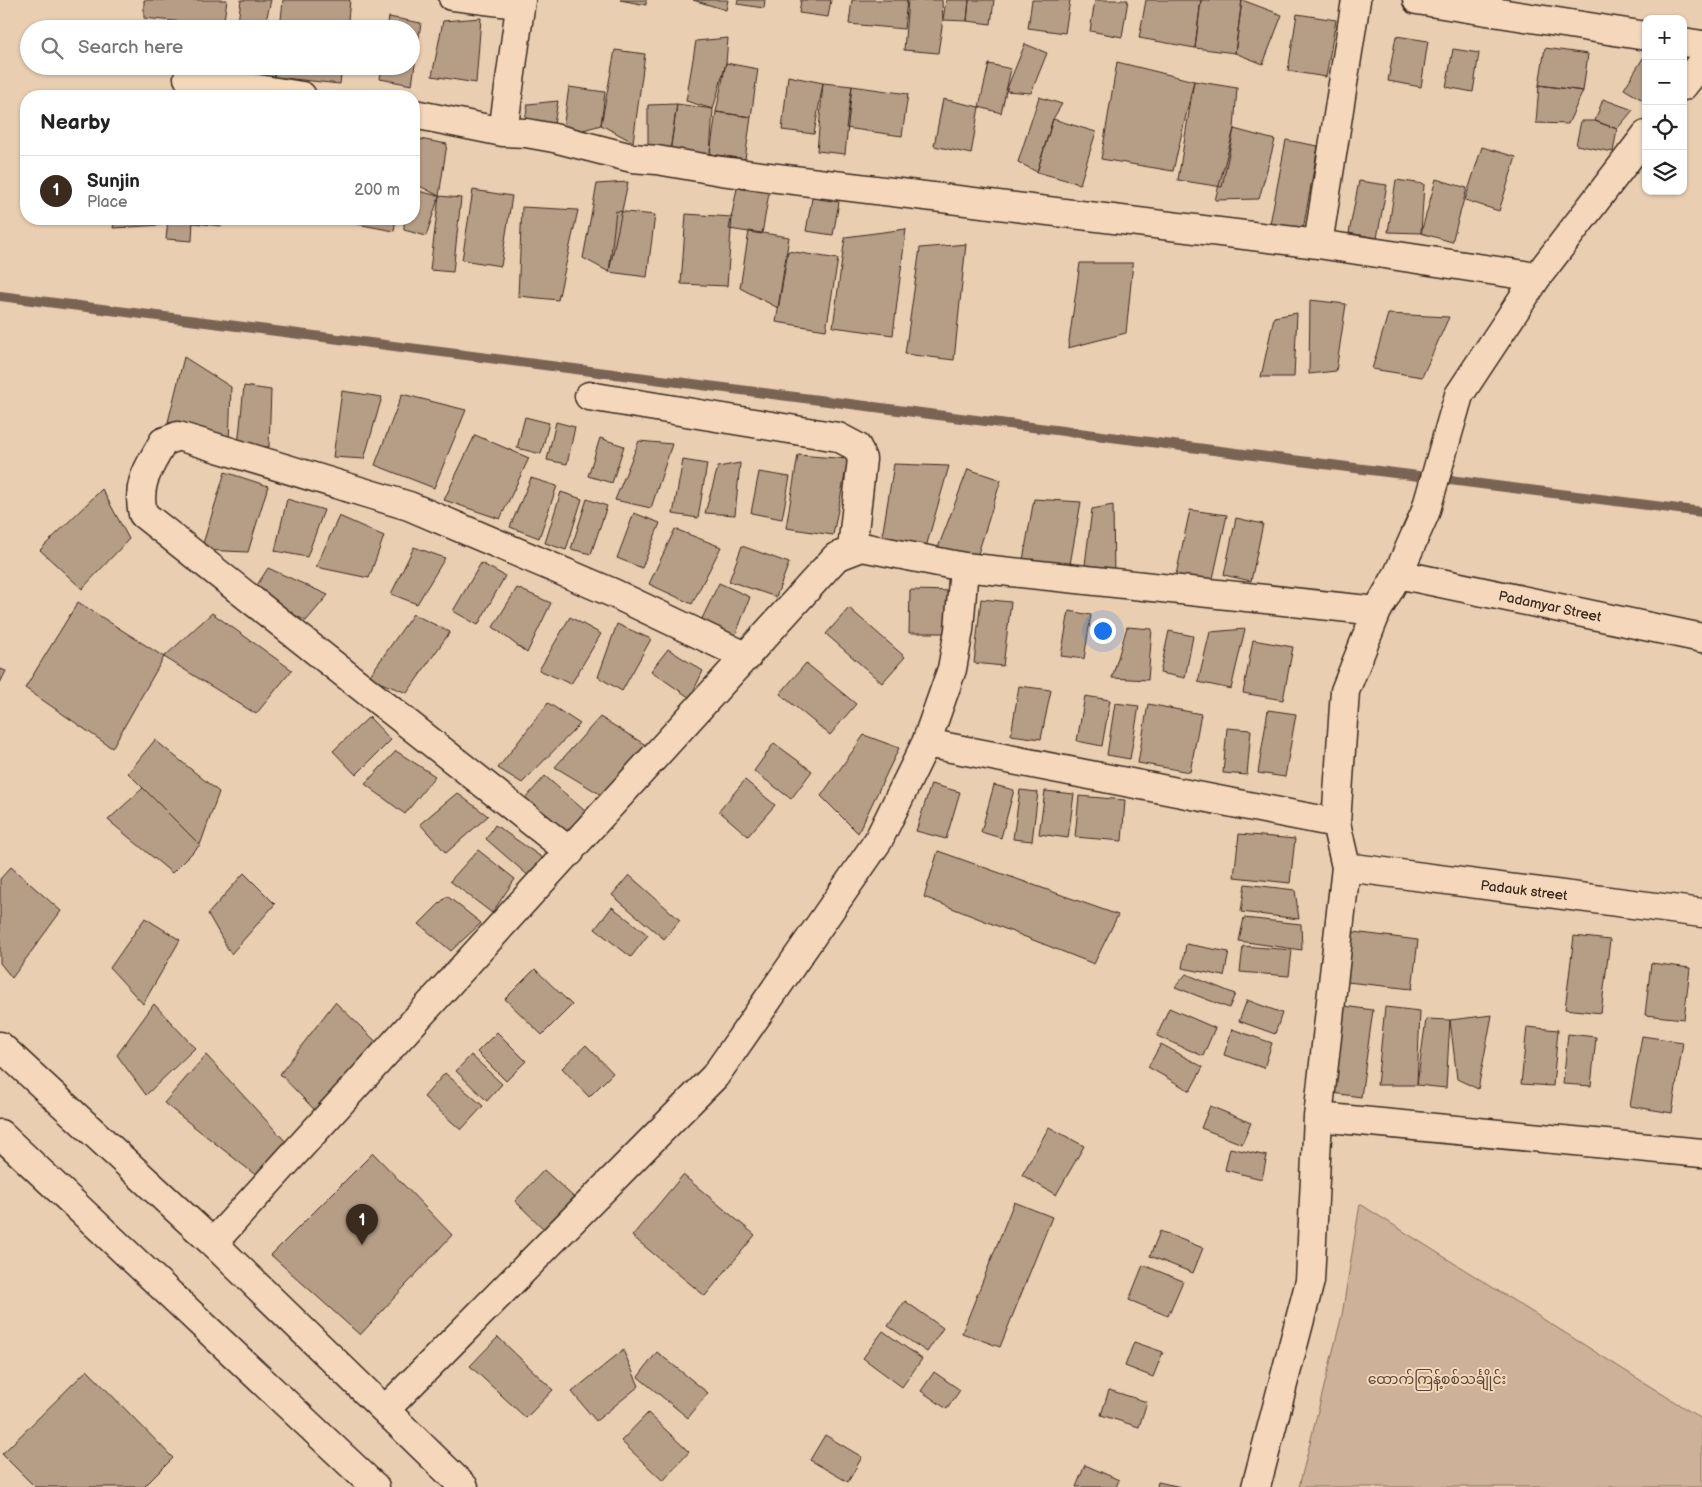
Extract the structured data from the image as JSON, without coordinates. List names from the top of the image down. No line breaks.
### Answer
{"streets":{"main road":["Padamyar Street","Padauk street"]},"parks":["ထောက်ကြန့်စစ်သင်္ချိုင်း"],"page":{"map_buttons":["+","−"],"search":"Search here","heading":"Nearby","list":[{"mark":"1","name":"Sunjin","note":"Place","value":"200 m"}],"pins":"1"}}
